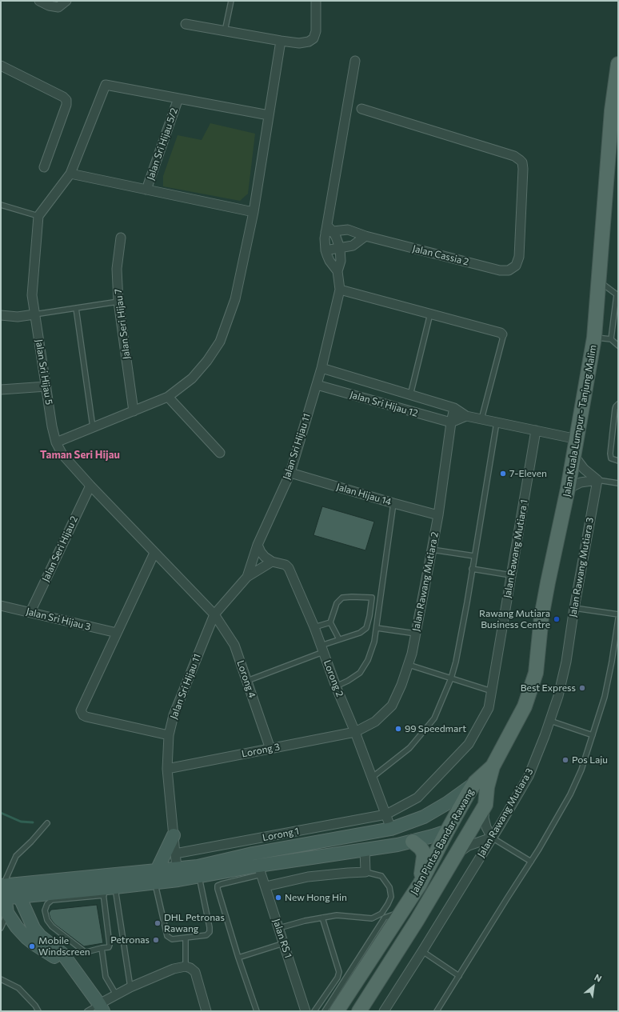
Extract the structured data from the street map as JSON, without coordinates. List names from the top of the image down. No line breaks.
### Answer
{"streets":{"main road":["Jalan Kuala Lumpur - Tanjung Malim","Jalan Pintas Bandar Rawang"],"street":["Jalan Sri Hijau 5/2","Jalan Cassia 2","Jalan Seri Hijau 7","Jalan Sri Hijau 5","Jalan Sri Hijau 12","Jalan Sri Hijau 11","Jalan Hijau 14","Jalan Seri Hijau 2","Jalan Rawang Mutiara 1","Jalan Rawang Mutiara 3","Jalan Rawang Mutiara 2","Jalan Sri Hijau 3","Lorong 2","Lorong 4","Lorong 3","Lorong 1","Jalan RS 1"]},"crossings":[["Jalan Sri Hijau 5","Jalan Sri Hijau 11"],["Jalan Sri Hijau 5","Jalan Seri Hijau 2"],["Jalan Sri Hijau 5","Lorong 4"],["Jalan Sri Hijau 12","Jalan Sri Hijau 11"],["Jalan Sri Hijau 12","Jalan Rawang Mutiara 2"],["Jalan Kuala Lumpur - Tanjung Malim","Jalan Pintas Bandar Rawang"],["Jalan Sri Hijau 11","Jalan Hijau 14"],["Jalan Sri Hijau 11","Lorong 2"],["Jalan Sri Hijau 11","Lorong 4"],["Jalan Sri Hijau 11","Lorong 3"],["Jalan Sri Hijau 11","Lorong 1"],["Jalan Hijau 14","Jalan Rawang Mutiara 2"],["Jalan Seri Hijau 2","Jalan Sri Hijau 3"],["Jalan Rawang Mutiara 1","Lorong 2"],["Jalan Rawang Mutiara 1","Lorong 1"],["Jalan Rawang Mutiara 2","Lorong 2"],["Jalan Rawang Mutiara 2","Lorong 3"],["Lorong 2","Lorong 3"],["Lorong 2","Lorong 1"],["Lorong 4","Lorong 3"]],"districts":["Taman Seri Hijau"],"places":["7-Eleven","Rawang Mutiara Business Centre","Best Express","99 Speedmart","Pos Laju","New Hong Hin","DHL Petronas Rawang","Petronas","Mobile Windscreen"],"north":"top right"}
